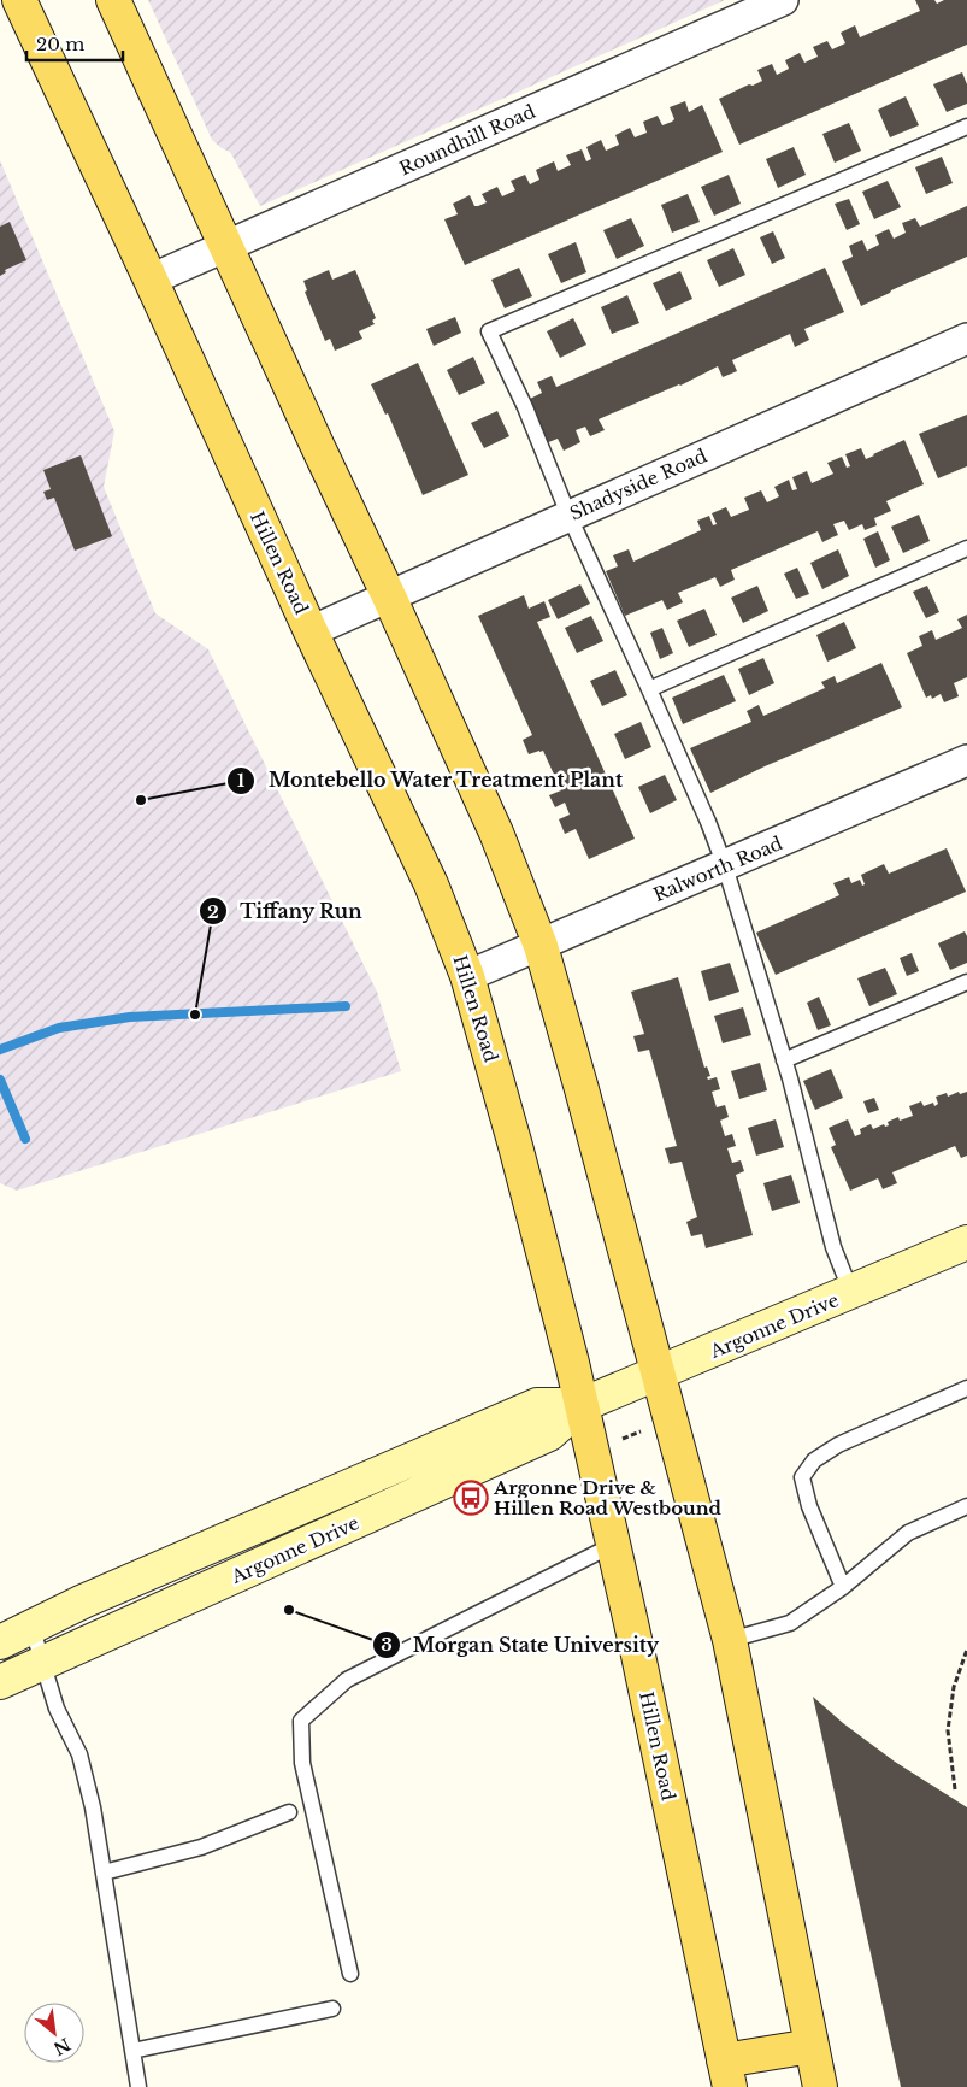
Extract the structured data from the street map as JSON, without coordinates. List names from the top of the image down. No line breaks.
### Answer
{"streets":{"main road":["Hillen Road","Argonne Drive"],"street":["Roundhill Road","Shadyside Road","Ralworth Road"]},"crossings":[["Roundhill Road","Hillen Road"],["Shadyside Road","Hillen Road"],["Hillen Road","Ralworth Road"],["Hillen Road","Argonne Drive"]],"places":{"other":["Montebello Water Treatment Plant","Tiffany Run","Morgan State University"],"bus stop":["Argonne Drive & Hillen Road Westbound"]},"scale_bar":"20 m","north":"bottom right"}
